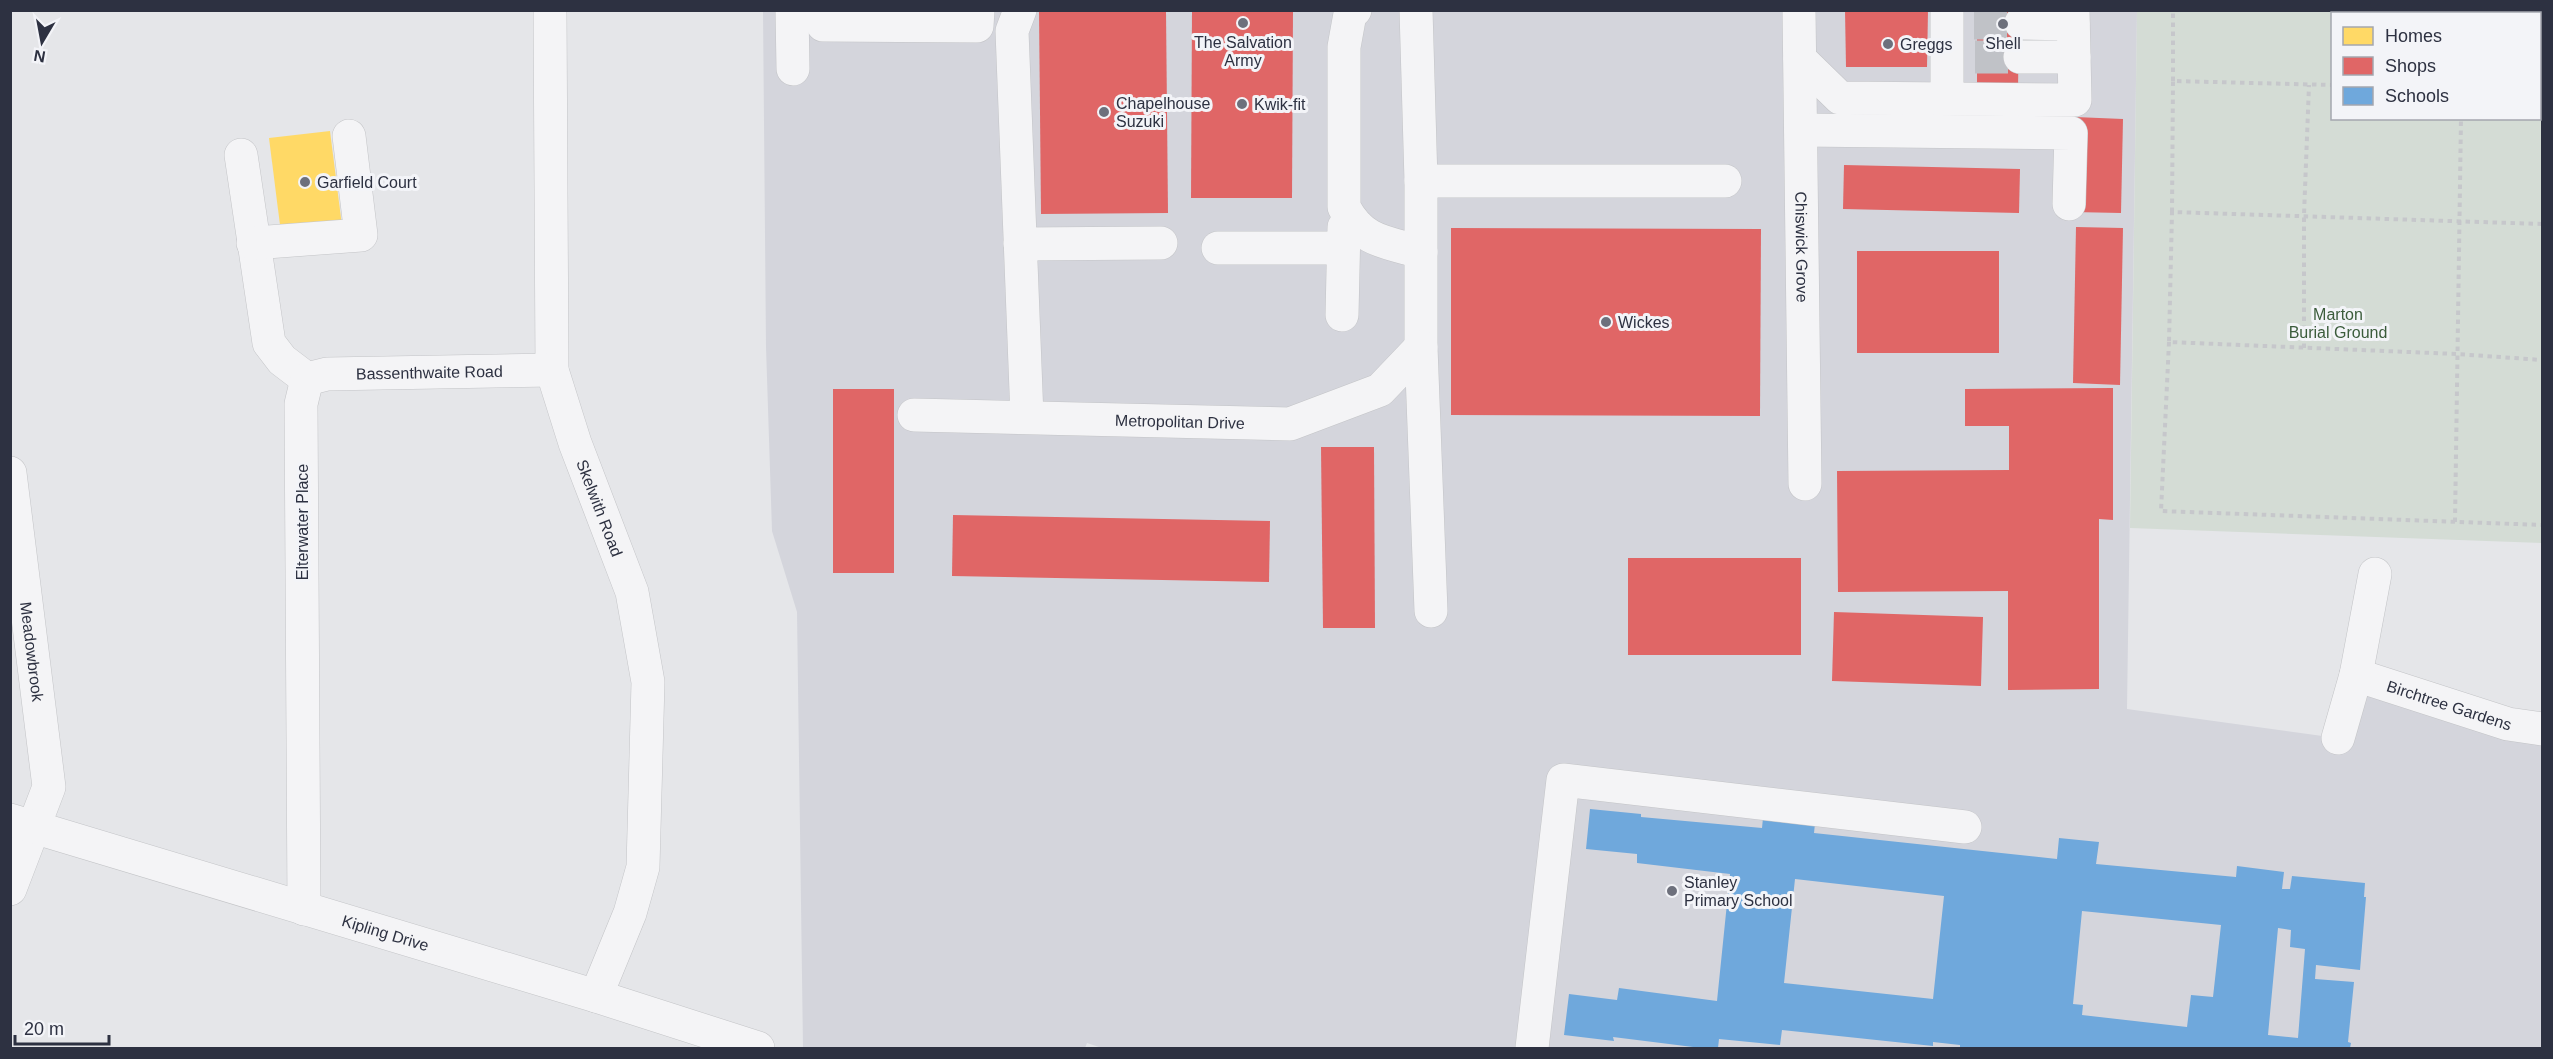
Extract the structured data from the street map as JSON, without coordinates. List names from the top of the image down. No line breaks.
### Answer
{"streets":{"street":["Chiswick Grove","Bassenthwaite Road","Metropolitan Drive","Skelwith Road","Elterwater Place","Meadowbrook","Birchtree Gardens","Kipling Drive"]},"crossings":[["Bassenthwaite Road","Skelwith Road"],["Bassenthwaite Road","Elterwater Place"],["Skelwith Road","Kipling Drive"],["Elterwater Place","Kipling Drive"],["Meadowbrook","Kipling Drive"]],"parks":["Marton Burial Ground"],"places":["The Salvation Army","Shell","Greggs","Kwik-fit","Chapelhouse Suzuki","Garfield Court","Wickes","Stanley Primary School"],"legend":["Homes","Shops","Schools"],"scale_bar":"20 m","north":"bottom"}
